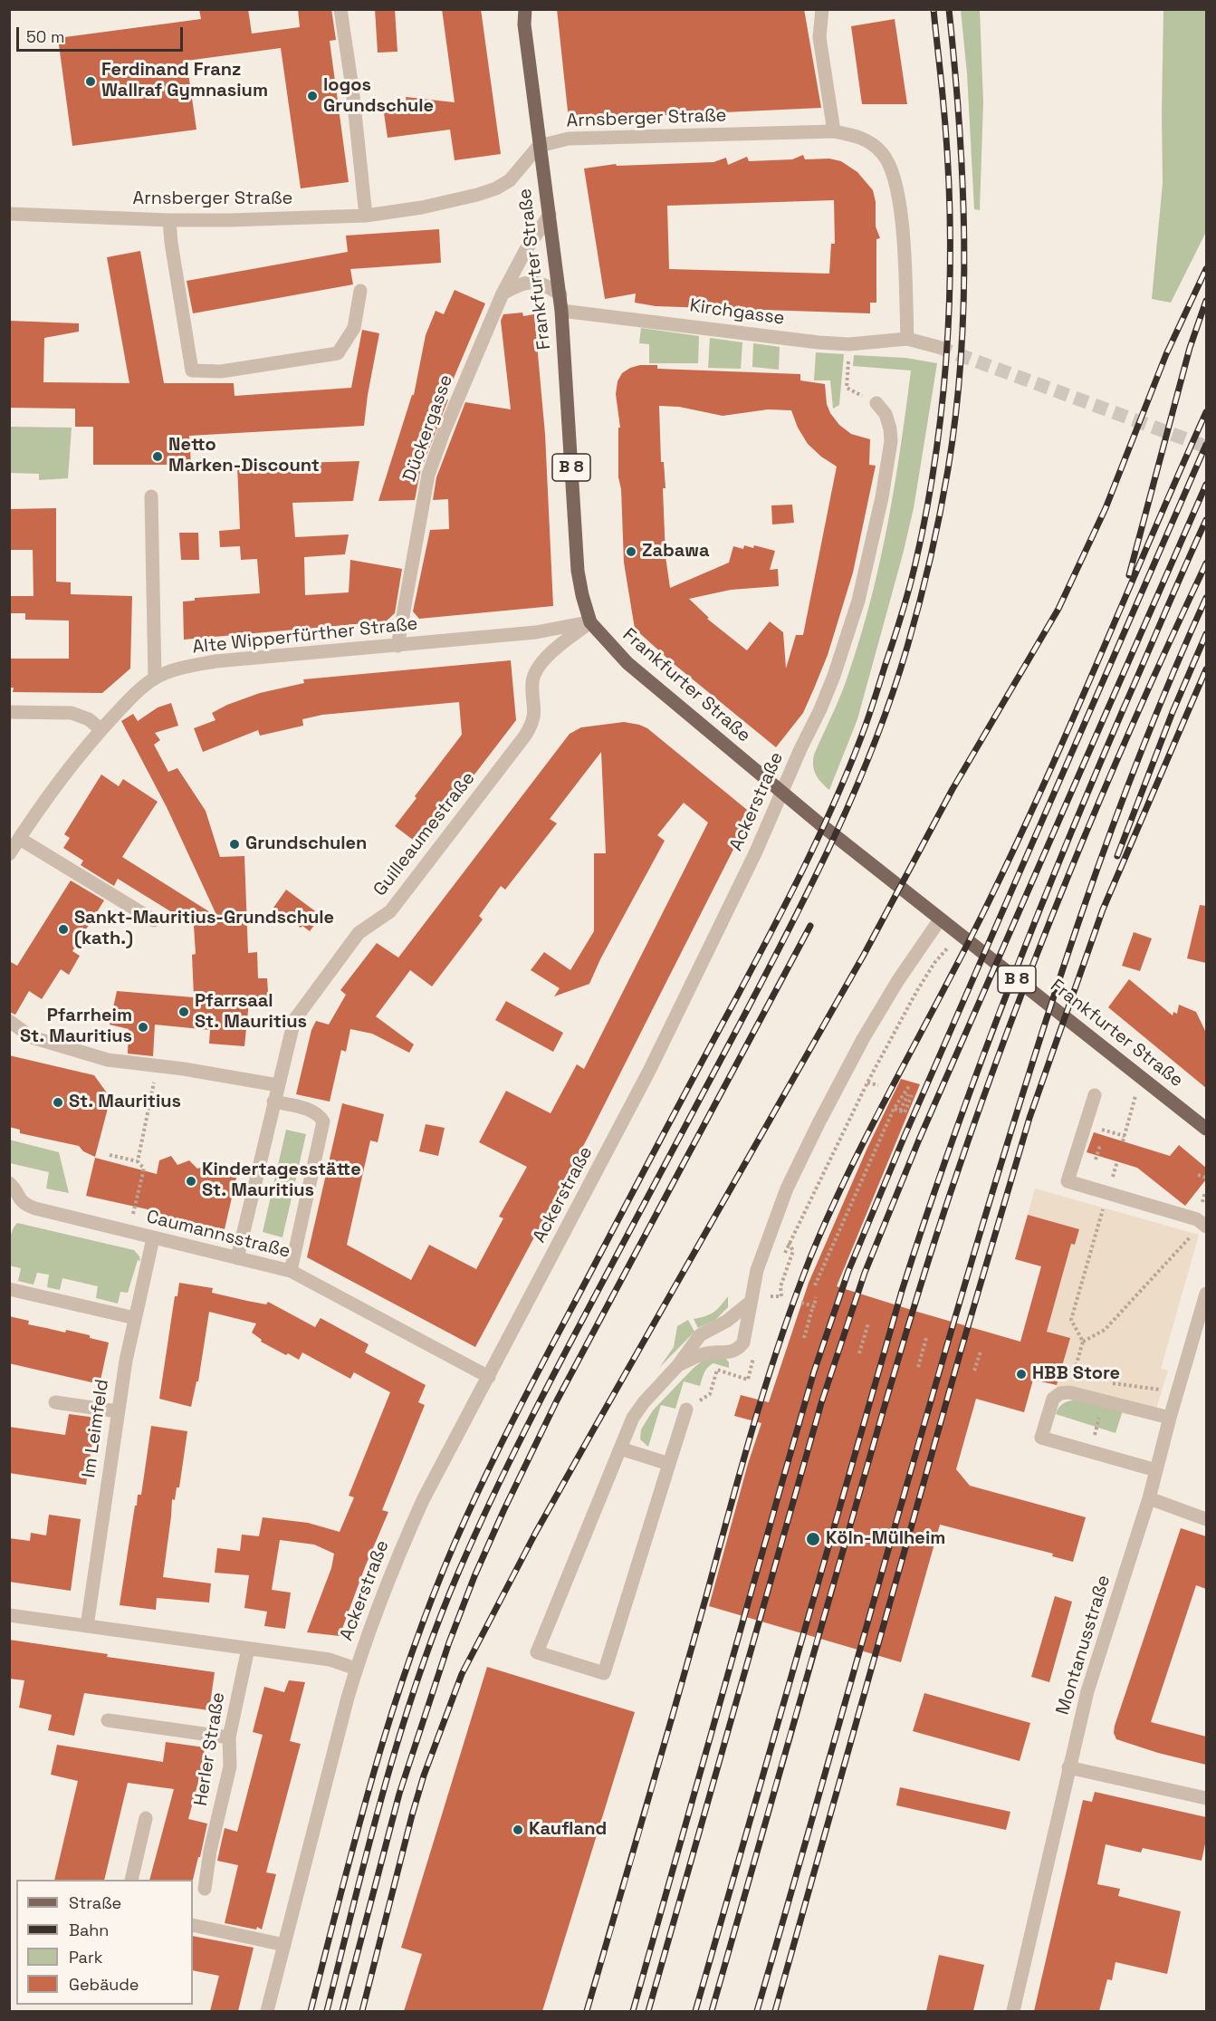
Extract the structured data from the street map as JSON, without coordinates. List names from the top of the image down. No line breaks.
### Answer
{"streets":{"main road":["Frankfurter Straße","B 8"],"street":["Arnsberger Straße","Kirchgasse","Dückergasse","Alte Wipperfürther Straße","Ackerstraße","Guilleaumestraße","Caumannsstraße","Im Leimfeld","Montanusstraße","Herler Straße"]},"crossings":[["Arnsberger Straße","Frankfurter Straße"],["Arnsberger Straße","Kirchgasse"],["Frankfurter Straße","Kirchgasse"],["Frankfurter Straße","Dückergasse"],["Frankfurter Straße","Alte Wipperfürther Straße"],["Frankfurter Straße","Ackerstraße"],["Frankfurter Straße","Guilleaumestraße"],["Dückergasse","Alte Wipperfürther Straße"],["Alte Wipperfürther Straße","Guilleaumestraße"],["Ackerstraße","Caumannsstraße"],["Guilleaumestraße","Caumannsstraße"],["Caumannsstraße","Im Leimfeld"]],"places":["Ferdinand Franz Wallraf Gymnasium","logos Grundschule","Netto Marken-Discount","Zabawa","Grundschulen","Sankt-Mauritius-Grundschule (kath.)","Pfarrsaal St. Mauritius","Pfarrheim St. Mauritius","St. Mauritius","Kindertagesstätte St. Mauritius","HBB Store","Köln-Mülheim","Kaufland"],"legend":["Straße","Bahn","Park","Gebäude"],"scale_bar":"50 m"}
